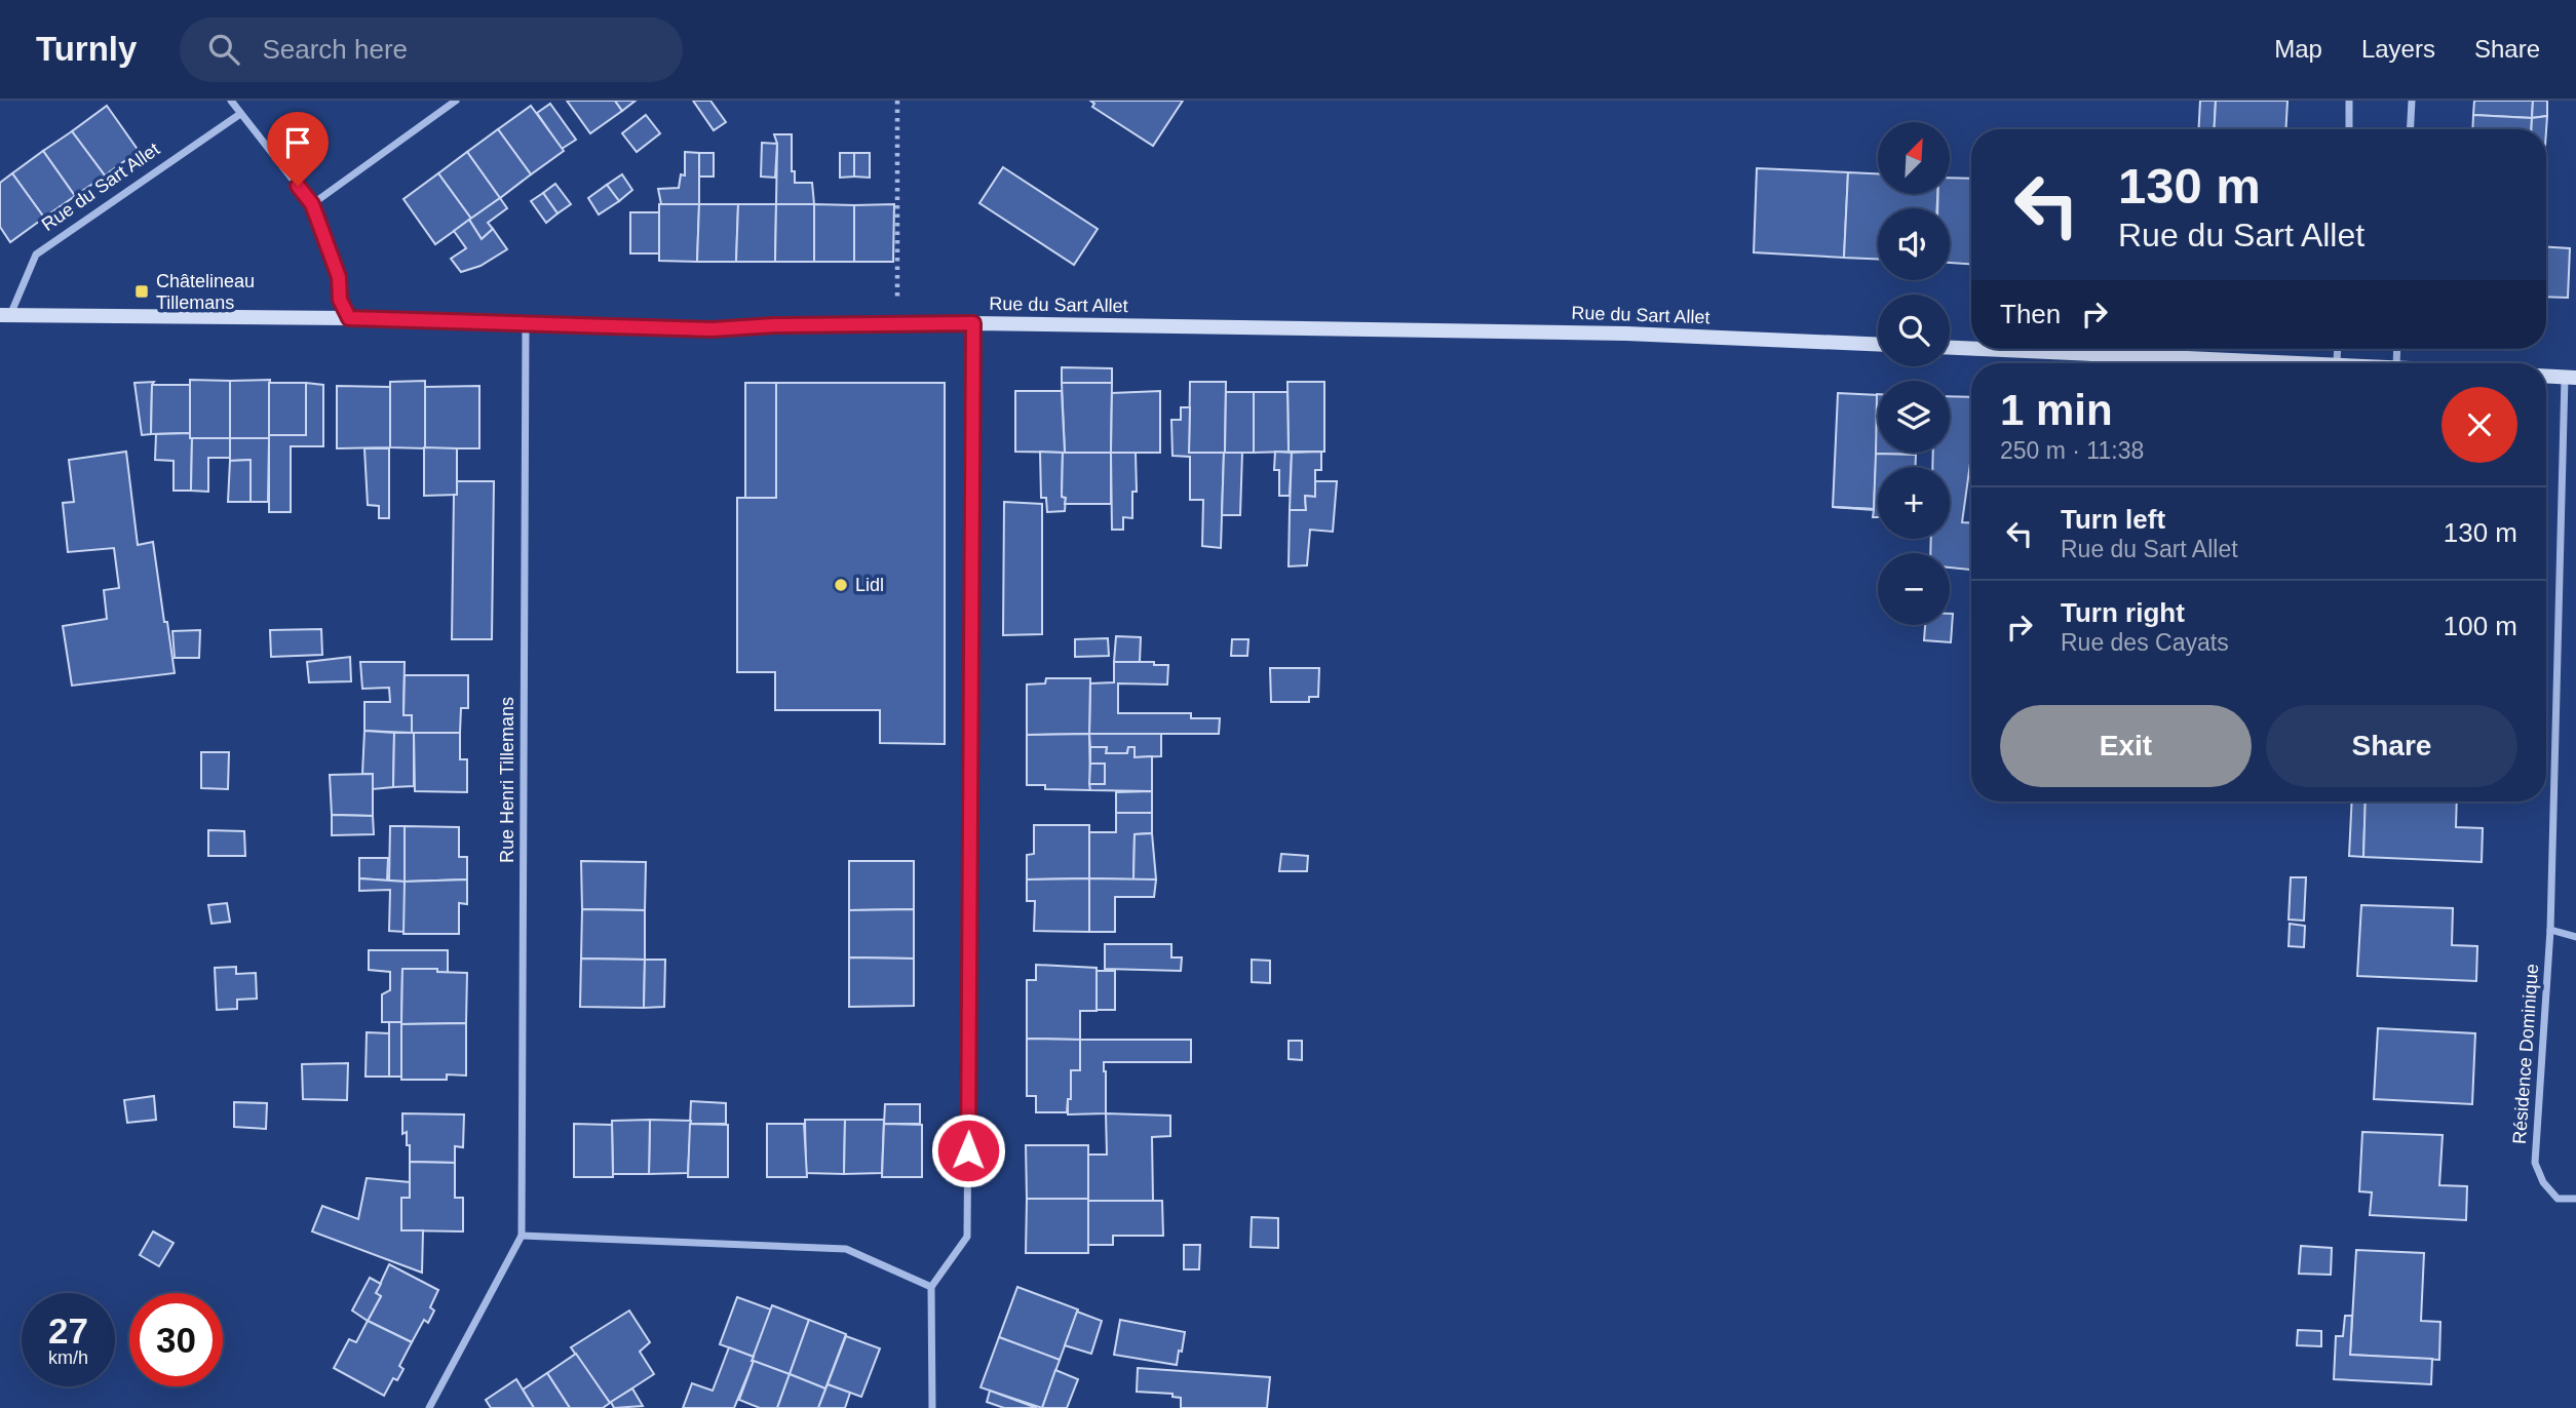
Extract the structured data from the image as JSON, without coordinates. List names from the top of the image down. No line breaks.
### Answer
{"streets":{"street":["Rue du Sart Allet","Rue Henri Tillemans","Résidence Dominique"]},"crossings":[["Rue du Sart Allet","Rue Henri Tillemans"]],"places":{"transit":["Châtelineau Tillemans"],"other":["Lidl"]},"north":"top right","page":{"header":"Turnly","search":"Search here","nav":["Map","Layers","Share"],"map_buttons":["+","−"],"turn":["130 m","Rue du Sart Allet"],"then":"Then","heading":["1 min","250 m · 11:38"],"list":[{"name":"Turn left","note":"Rue du Sart Allet","value":"130 m"},{"name":"Turn right","note":"Rue des Cayats","value":"100 m"}],"buttons":["Exit","Share"],"speed":"27 km/h","limit":"30"}}
